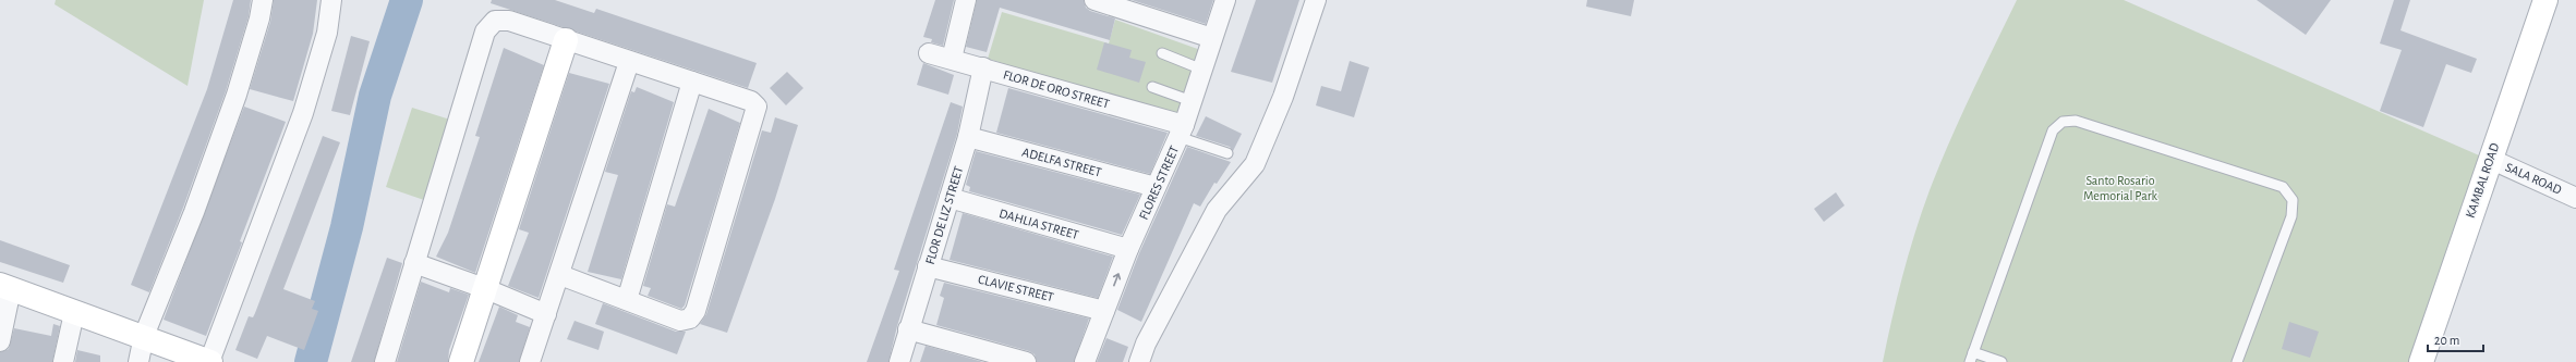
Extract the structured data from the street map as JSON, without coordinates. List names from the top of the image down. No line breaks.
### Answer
{"streets":{"street":["FLOR DE ORO STREET","ADELFA STREET","SALA ROAD","KAMBAL ROAD","FLORES STREET","FLOR DE LIZ STREET","DAHLIA STREET","CLAVIE STREET"]},"crossings":[["FLOR DE ORO STREET","FLORES STREET"],["FLOR DE ORO STREET","FLOR DE LIZ STREET"],["ADELFA STREET","FLORES STREET"],["ADELFA STREET","FLOR DE LIZ STREET"],["SALA ROAD","KAMBAL ROAD"],["FLORES STREET","DAHLIA STREET"],["FLORES STREET","CLAVIE STREET"],["FLOR DE LIZ STREET","DAHLIA STREET"],["FLOR DE LIZ STREET","CLAVIE STREET"]],"parks":["Santo Rosario Memorial Park"],"scale_bar":"20 m"}
